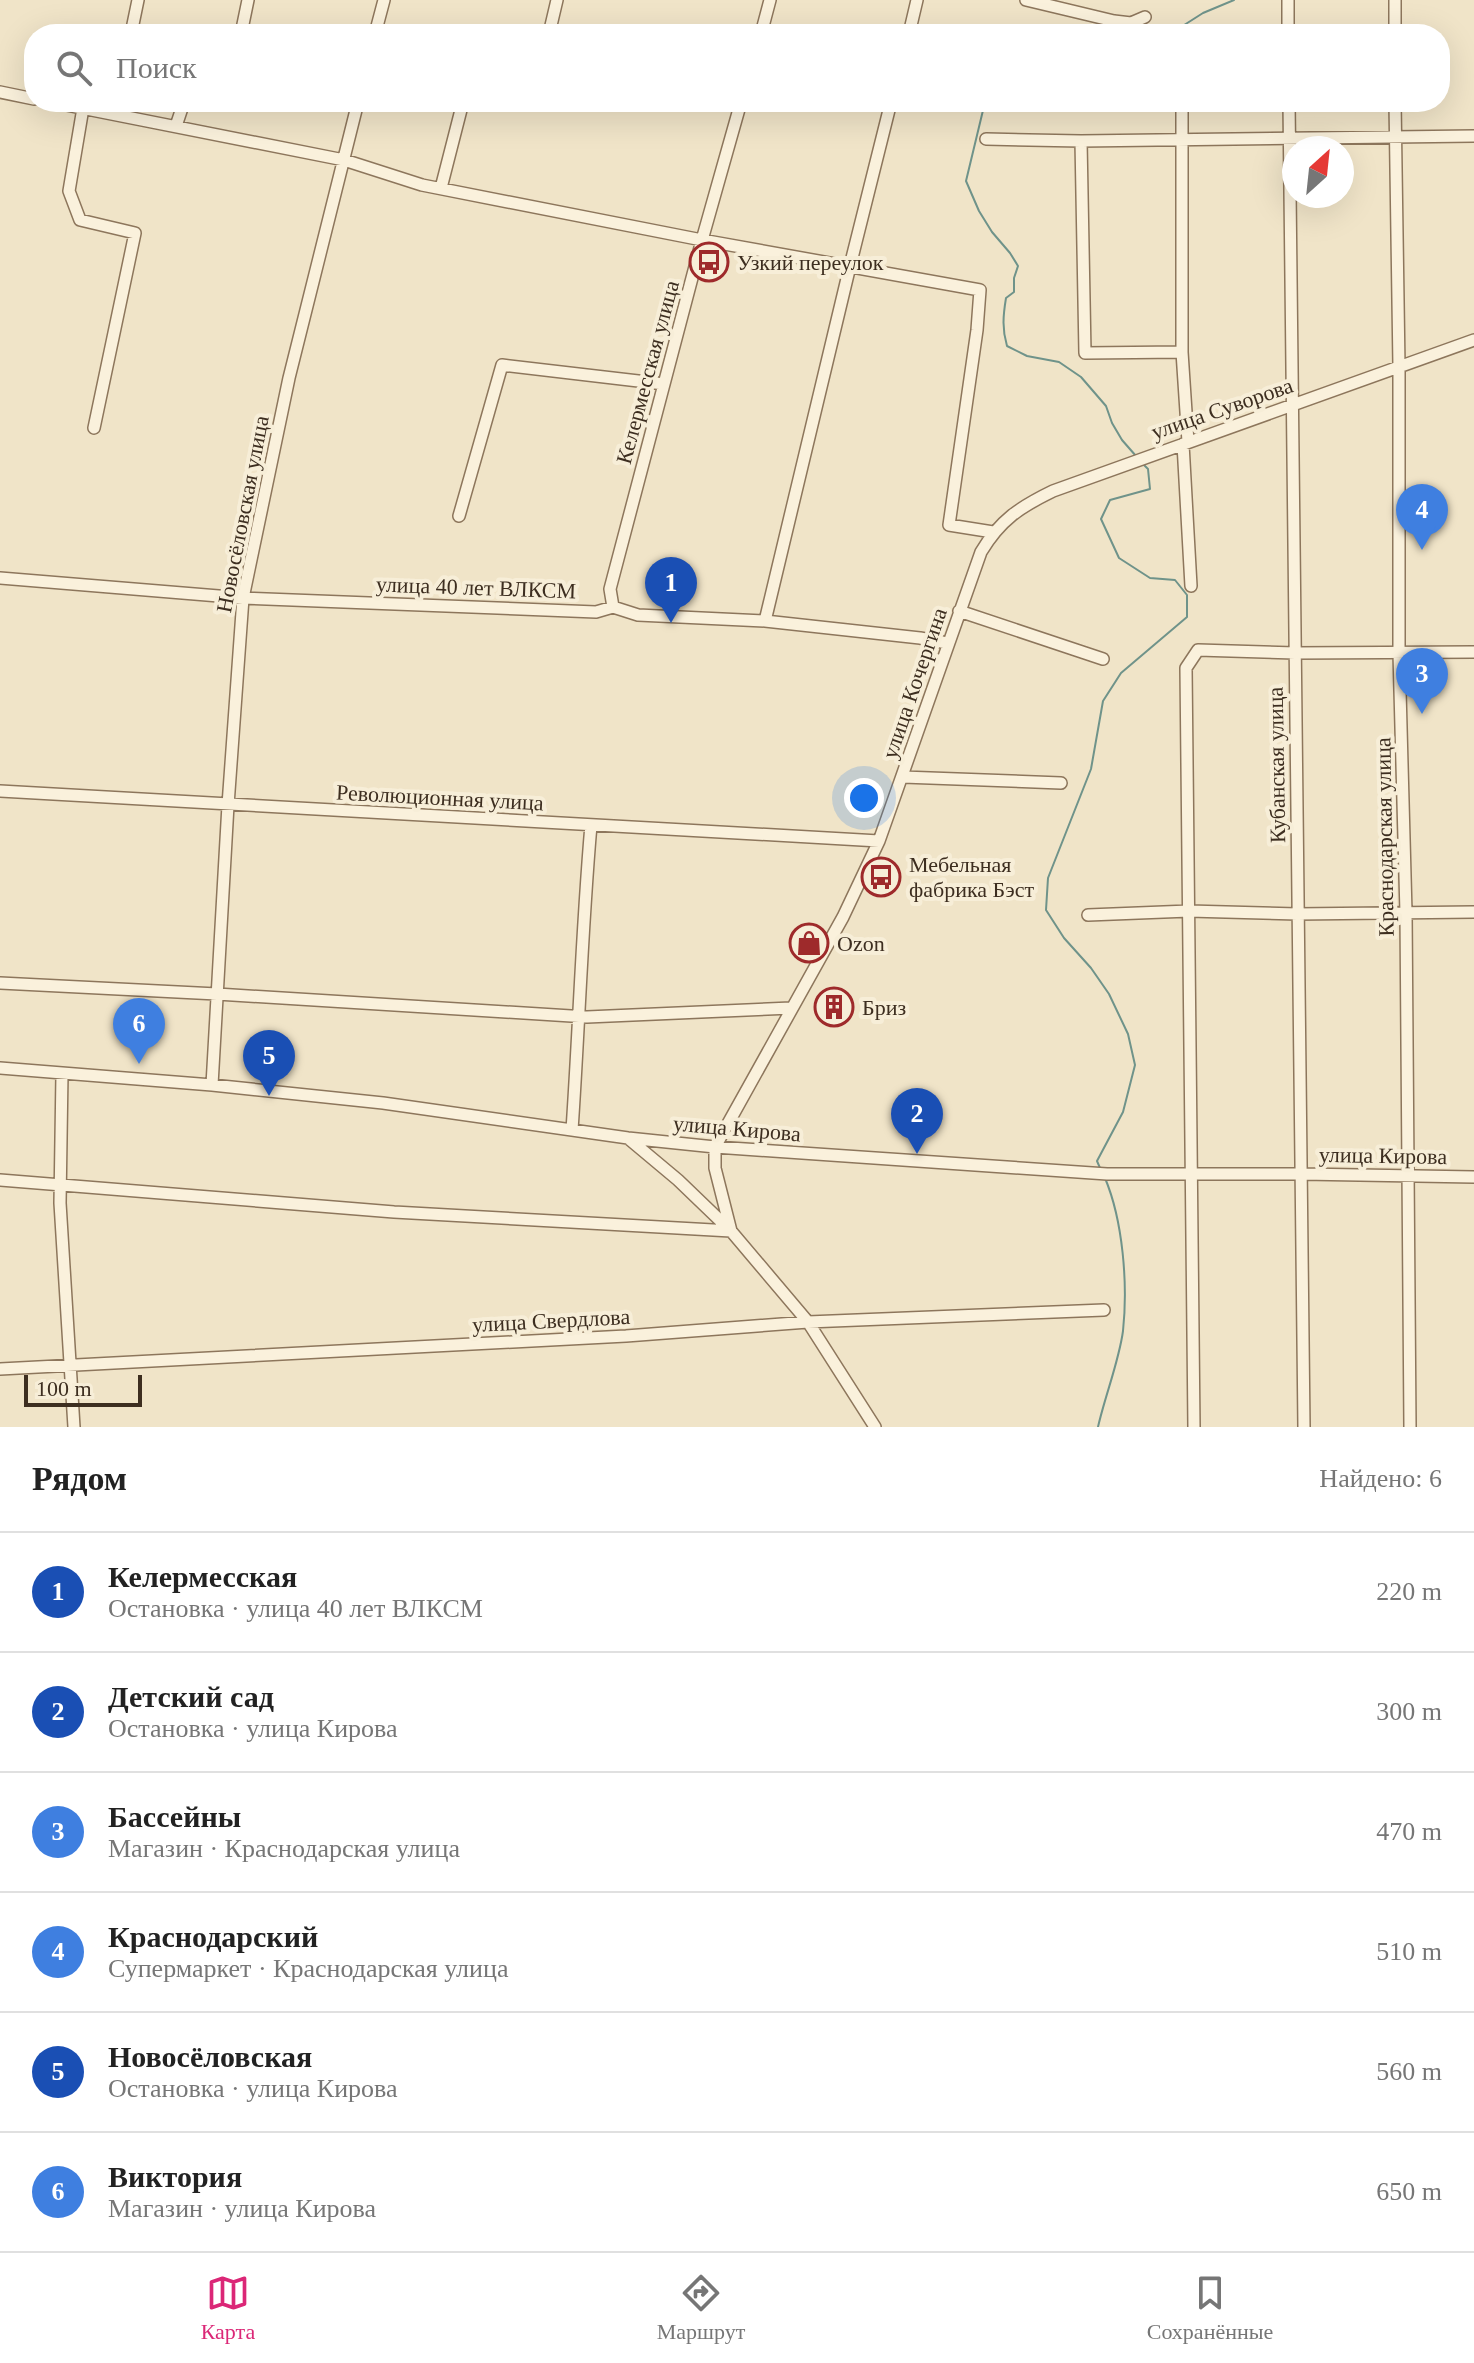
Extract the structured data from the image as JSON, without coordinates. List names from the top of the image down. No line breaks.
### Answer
{"streets":{"street":["Келермесская улица","улица Суворова","Новосёловская улица","улица 40 лет ВЛКСМ","улица Кочергина","Кубанская улица","Революционная улица","Краснодарская улица","улица Кирова","улица Свердлова"]},"crossings":[["Келермесская улица","улица 40 лет ВЛКСМ"],["улица Суворова","улица Кочергина"],["улица Суворова","Кубанская улица"],["улица Суворова","Краснодарская улица"],["Новосёловская улица","улица 40 лет ВЛКСМ"],["Новосёловская улица","Революционная улица"],["Новосёловская улица","улица Кирова"],["улица 40 лет ВЛКСМ","улица Кочергина"],["улица Кочергина","Революционная улица"],["улица Кочергина","улица Кирова"],["Кубанская улица","улица Кирова"],["Краснодарская улица","улица Кирова"]],"places":{"bus stop":["Узкий переулок","Мебельная фабрика Бэст"],"shop":["Ozon"],"building":["Бриз"]},"scale_bar":"100 m","north":"top right","page":{"search":"Поиск","pins":["4","1","3","6","5","2"],"scale":"100 m","heading":["Рядом","Найдено: 6"],"list":[{"mark":"1","name":"Келермесская","note":"Остановка · улица 40 лет ВЛКСМ","value":"220 m"},{"mark":"2","name":"Детский сад","note":"Остановка · улица Кирова","value":"300 m"},{"mark":"3","name":"Бассейны","note":"Магазин · Краснодарская улица","value":"470 m"},{"mark":"4","name":"Краснодарский","note":"Супермаркет · Краснодарская улица","value":"510 m"},{"mark":"5","name":"Новосёловская","note":"Остановка · улица Кирова","value":"560 m"},{"mark":"6","name":"Виктория","note":"Магазин · улица Кирова","value":"650 m"}],"nav":["Карта","Маршрут","Сохранённые"]}}
